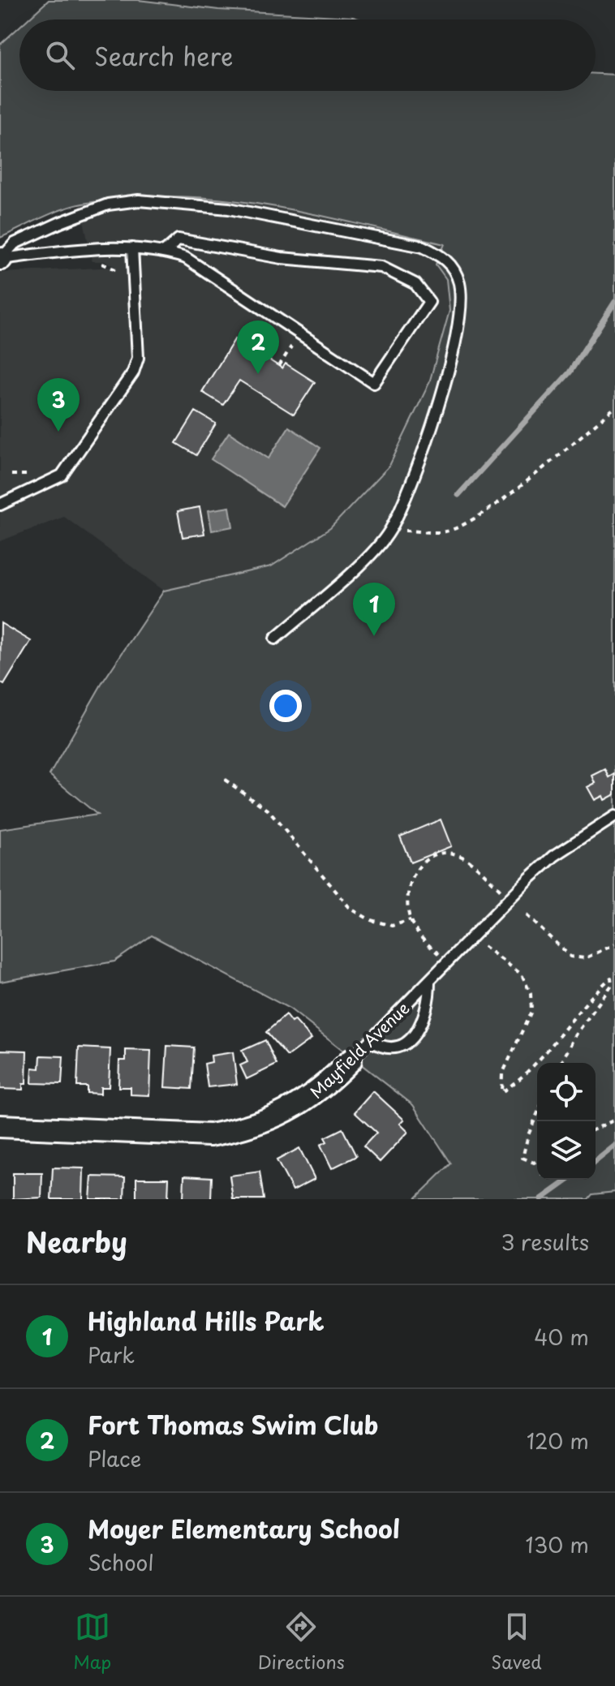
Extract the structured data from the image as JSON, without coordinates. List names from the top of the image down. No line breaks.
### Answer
{"streets":{"street":["Mayfield Avenue"]},"page":{"search":"Search here","pins":["2","3","1"],"heading":["Nearby","3 results"],"list":[{"mark":"1","name":"Highland Hills Park","note":"Park","value":"40 m"},{"mark":"2","name":"Fort Thomas Swim Club","note":"Place","value":"120 m"},{"mark":"3","name":"Moyer Elementary School","note":"School","value":"130 m"}],"nav":["Map","Directions","Saved"]}}
